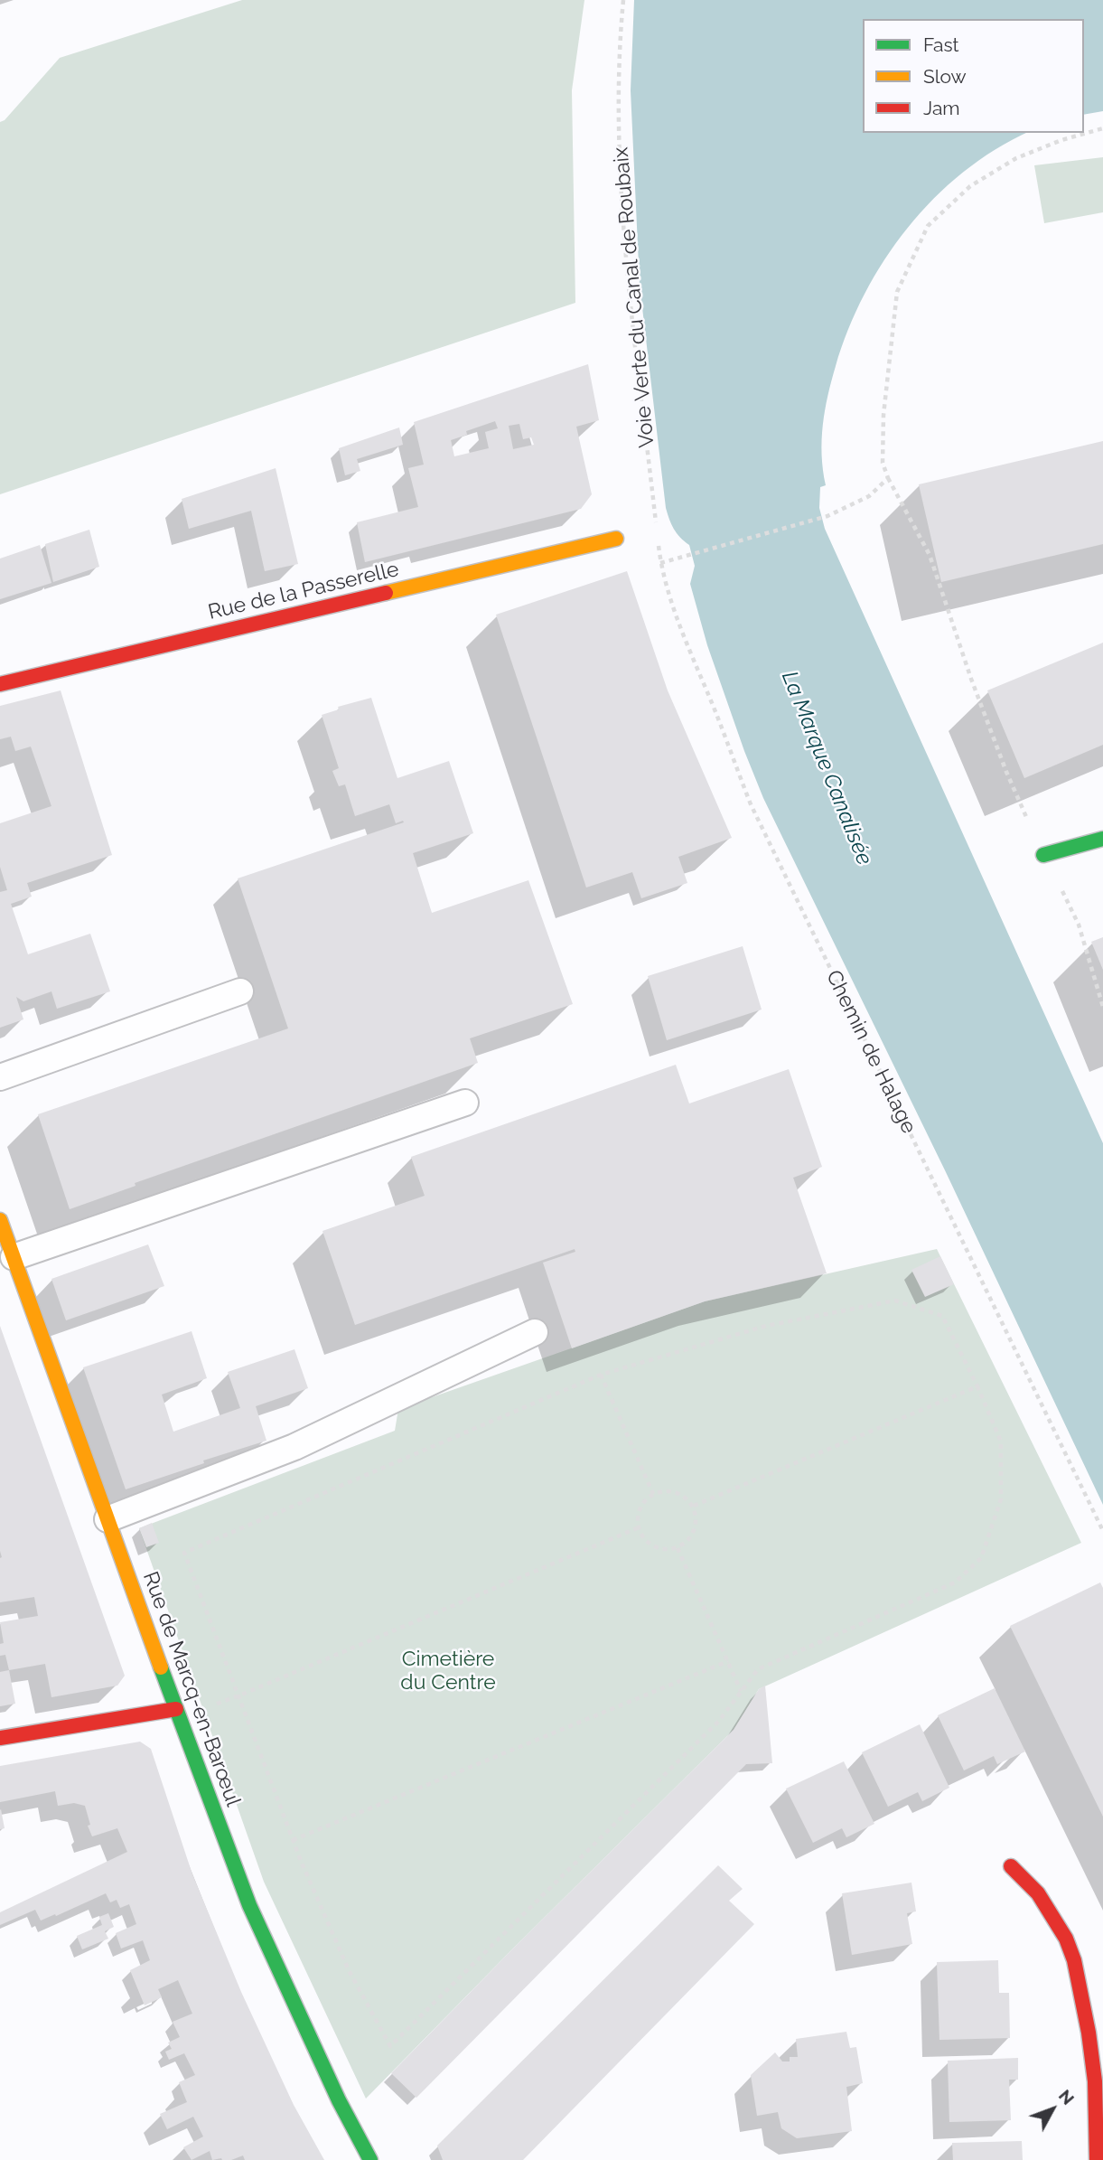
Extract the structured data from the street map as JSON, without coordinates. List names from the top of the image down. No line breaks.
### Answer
{"streets":{"street":["Rue de la Passerelle","Rue de Marcq-en-Barœul"],"path":["Voie Verte du Canal de Roubaix","Chemin de Halage"]},"water":["La Marque Canalisée"],"parks":["Cimetière du Centre"],"legend":["Fast","Slow","Jam"],"north":"top right"}
